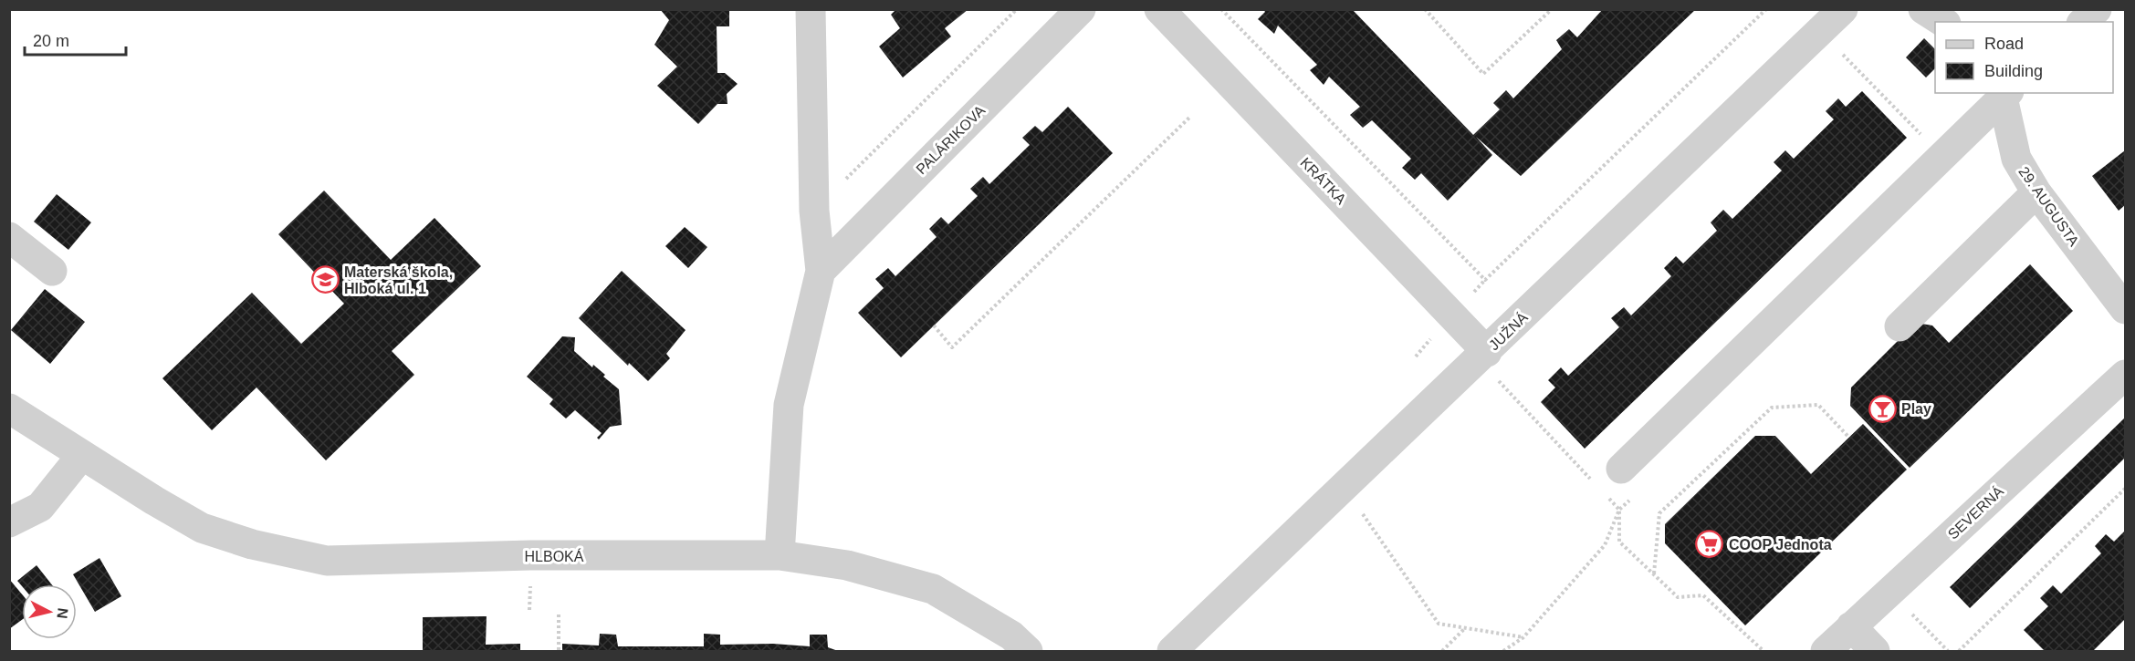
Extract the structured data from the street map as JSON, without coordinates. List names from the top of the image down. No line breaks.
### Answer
{"streets":{"street":["PALÁRIKOVA","KRÁTKA","29. AUGUSTA","JUŽNÁ","SEVERNÁ","HLBOKÁ"]},"crossings":[["KRÁTKA","JUŽNÁ"]],"places":{"school or university":["Materská škola, Hlboká ul. 1"],"bar":["Play"],"supermarket":["COOP Jednota"]},"legend":["Road","Building"],"scale_bar":"20 m","north":"right"}
